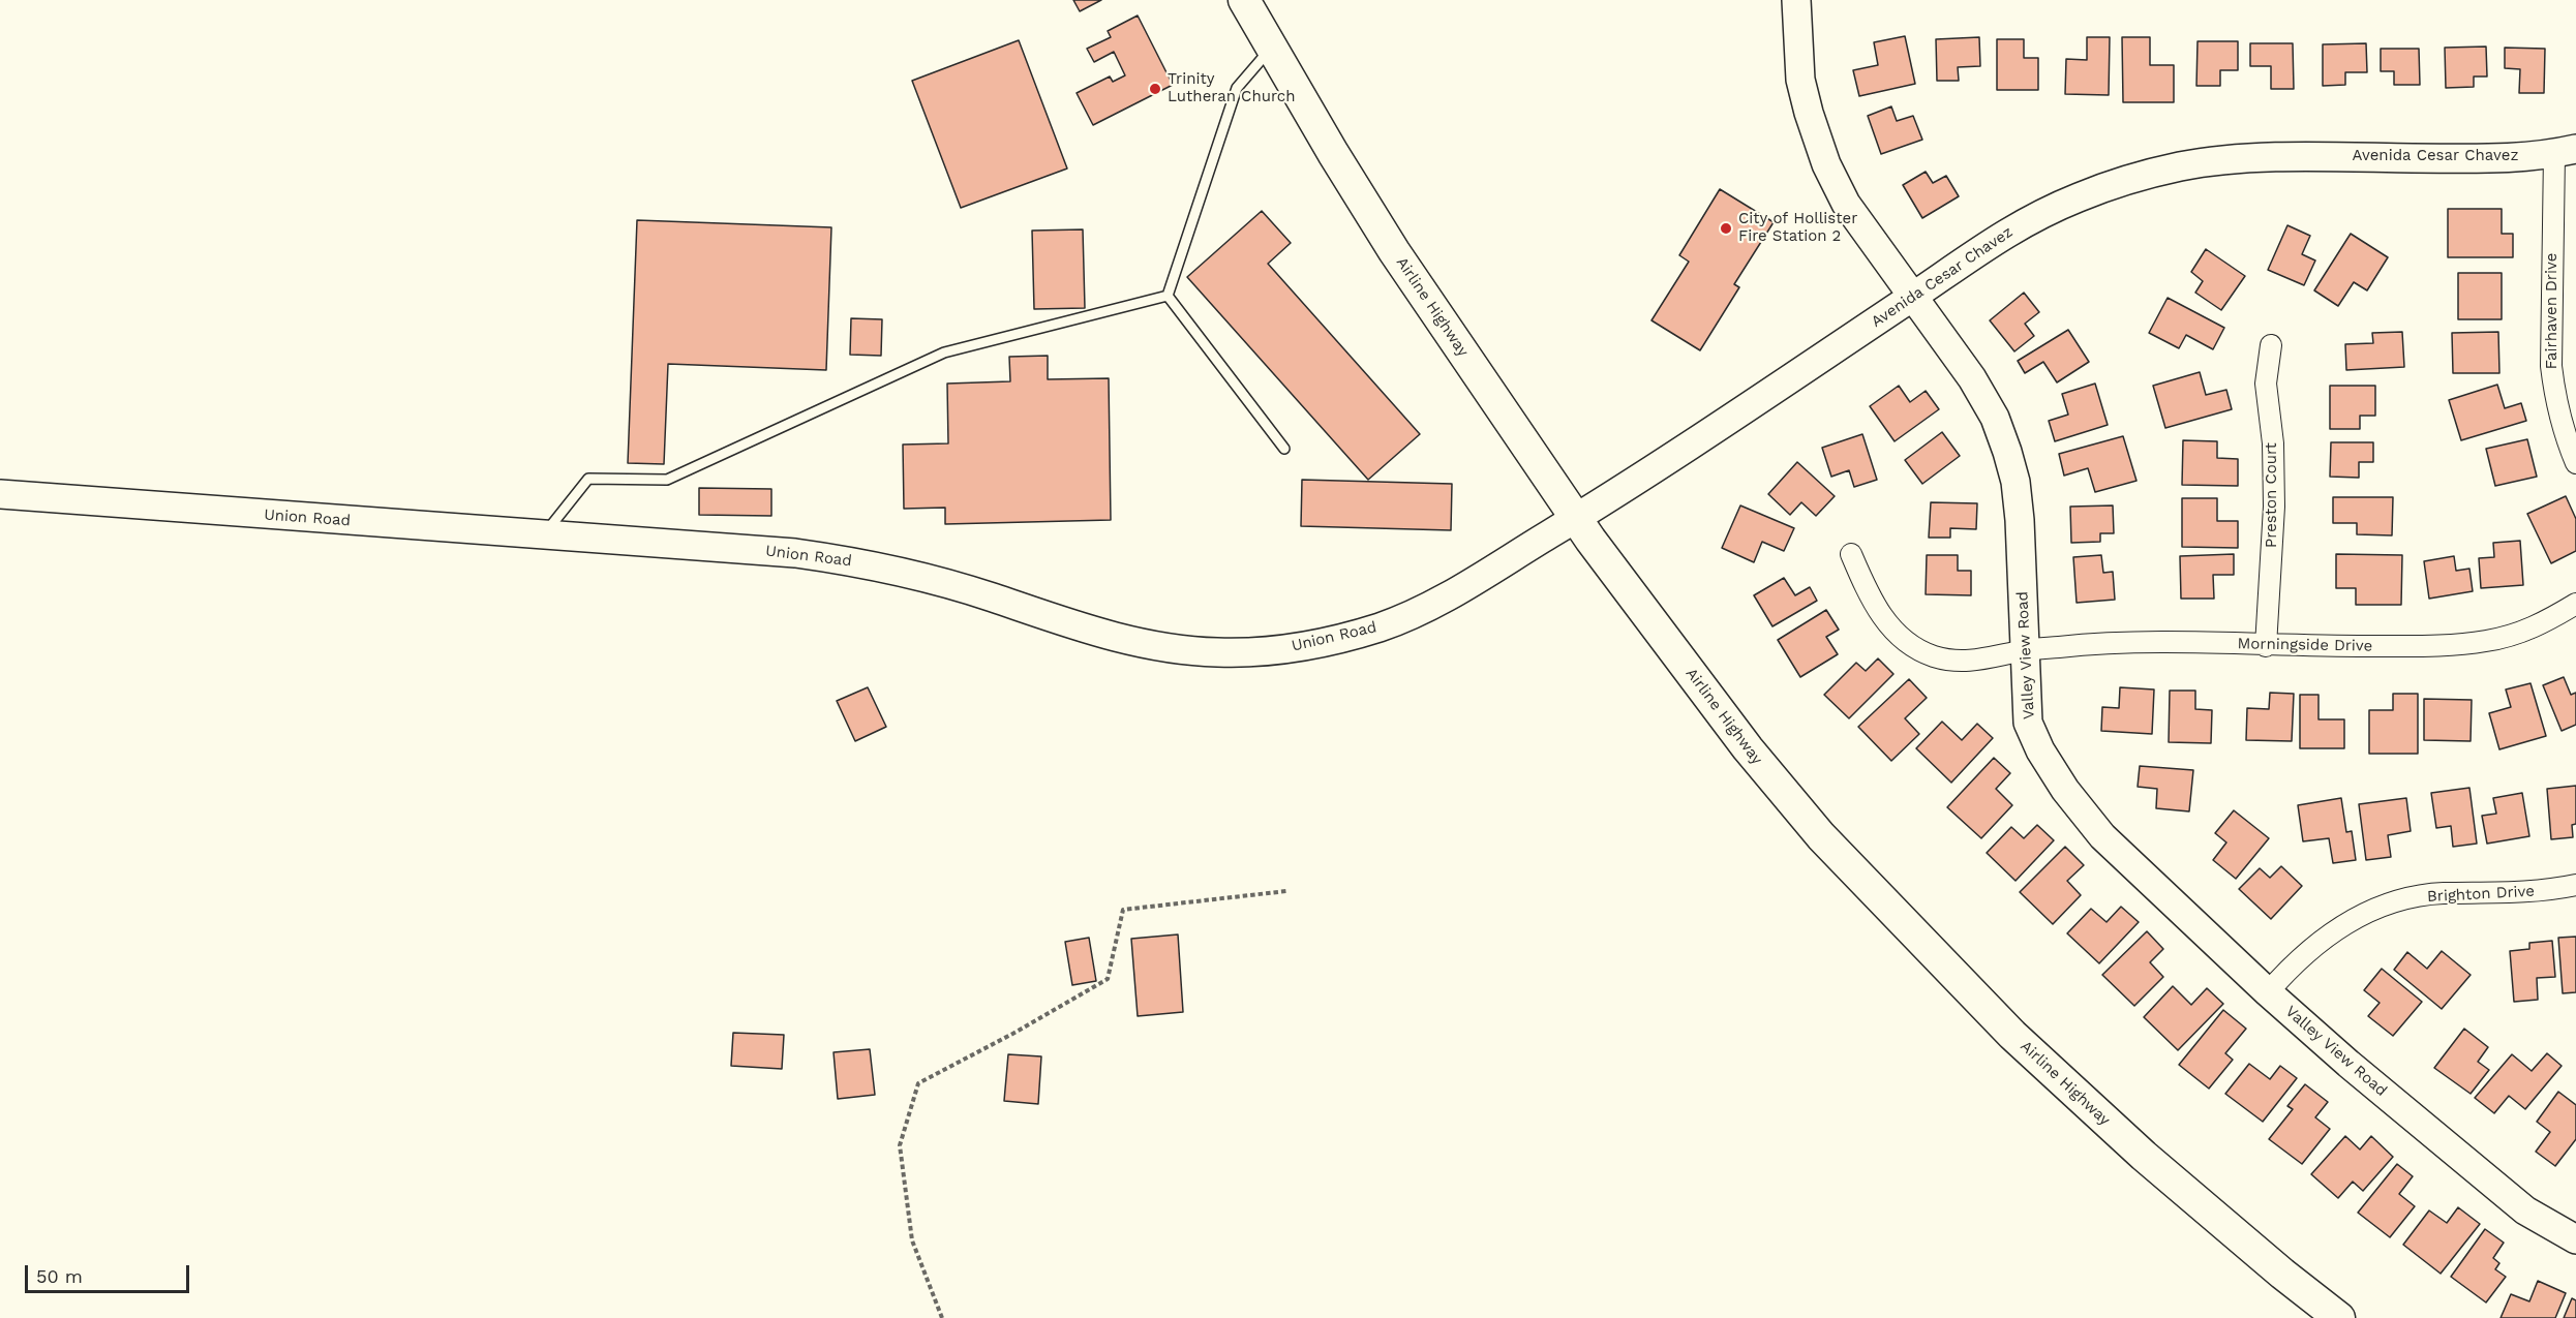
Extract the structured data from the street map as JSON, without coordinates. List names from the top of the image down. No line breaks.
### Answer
{"streets":{"main road":["Airline Highway"],"street":["Avenida Cesar Chavez","Fairhaven Drive","Preston Court","Union Road","Morningside Drive","Valley View Road","Brighton Drive"]},"crossings":[["Avenida Cesar Chavez","Airline Highway"],["Avenida Cesar Chavez","Fairhaven Drive"],["Avenida Cesar Chavez","Union Road"],["Avenida Cesar Chavez","Valley View Road"],["Airline Highway","Union Road"],["Preston Court","Morningside Drive"],["Morningside Drive","Valley View Road"],["Valley View Road","Brighton Drive"]],"places":["Trinity Lutheran Church","City of Hollister Fire Station 2"],"scale_bar":"50 m"}
